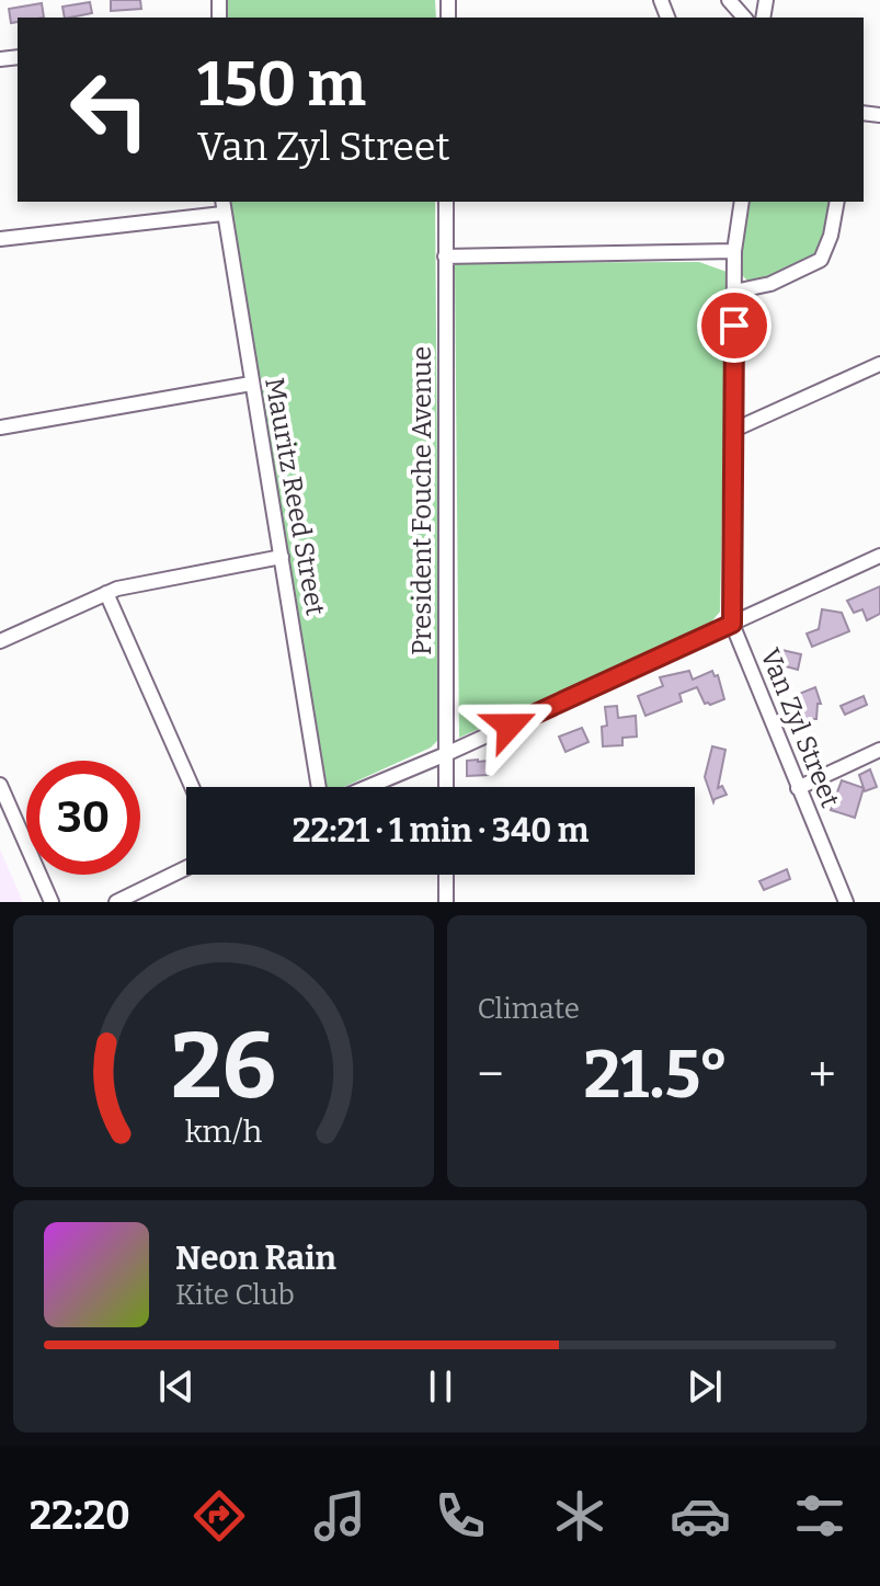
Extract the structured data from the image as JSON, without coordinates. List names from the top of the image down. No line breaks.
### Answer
{"streets":{"street":["Mauritz Reed Street","President Fouche Avenue","Van Zyl Street"]},"page":{"turn":["150 m","Van Zyl Street"],"limit":"30","trip":"22:21 · 1 min · 340 m","tile":"Climate","heat":["−","21.5°","+"],"song":["Neon Rain","Kite Club"],"tabs":"22:20","gauge":["26","km/h"]}}
